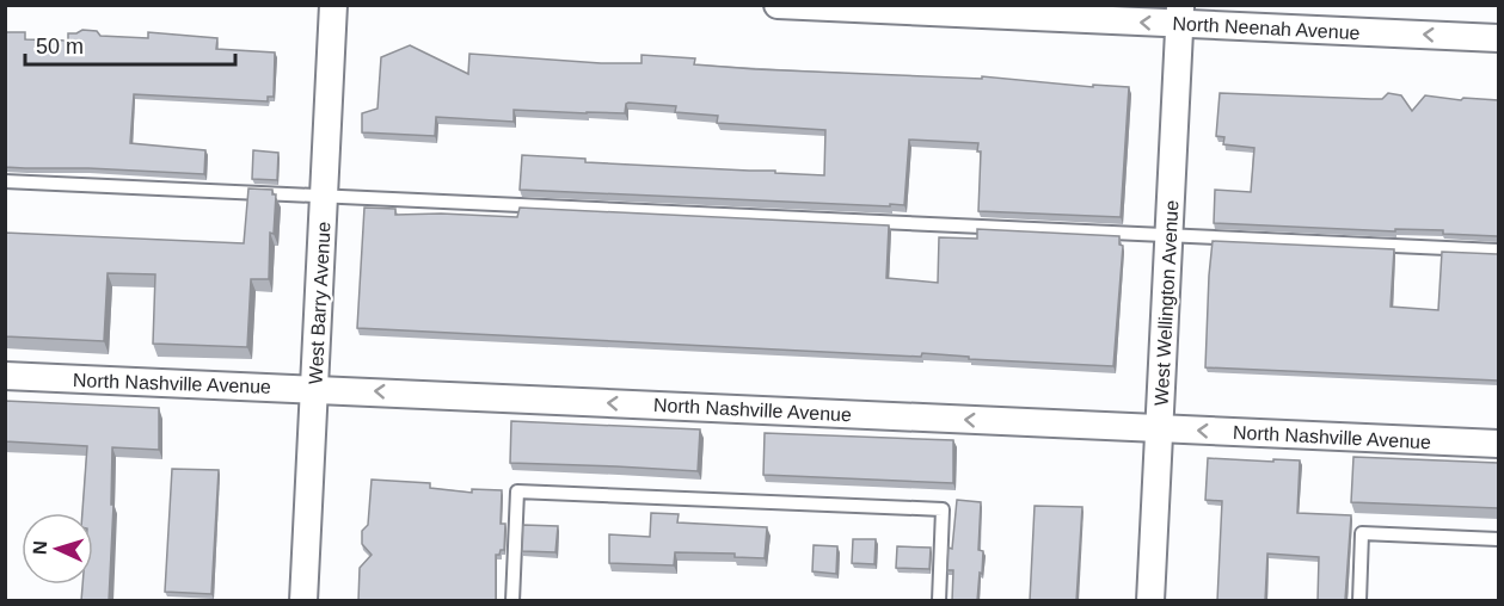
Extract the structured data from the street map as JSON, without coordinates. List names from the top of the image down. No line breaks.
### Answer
{"streets":{"street":["North Neenah Avenue","West Barry Avenue","West Wellington Avenue","North Nashville Avenue"]},"crossings":[["North Neenah Avenue","West Wellington Avenue"],["West Barry Avenue","North Nashville Avenue"],["West Wellington Avenue","North Nashville Avenue"]],"one_way":["North Neenah Avenue","North Nashville Avenue"],"scale_bar":"50 m","north":"left"}
